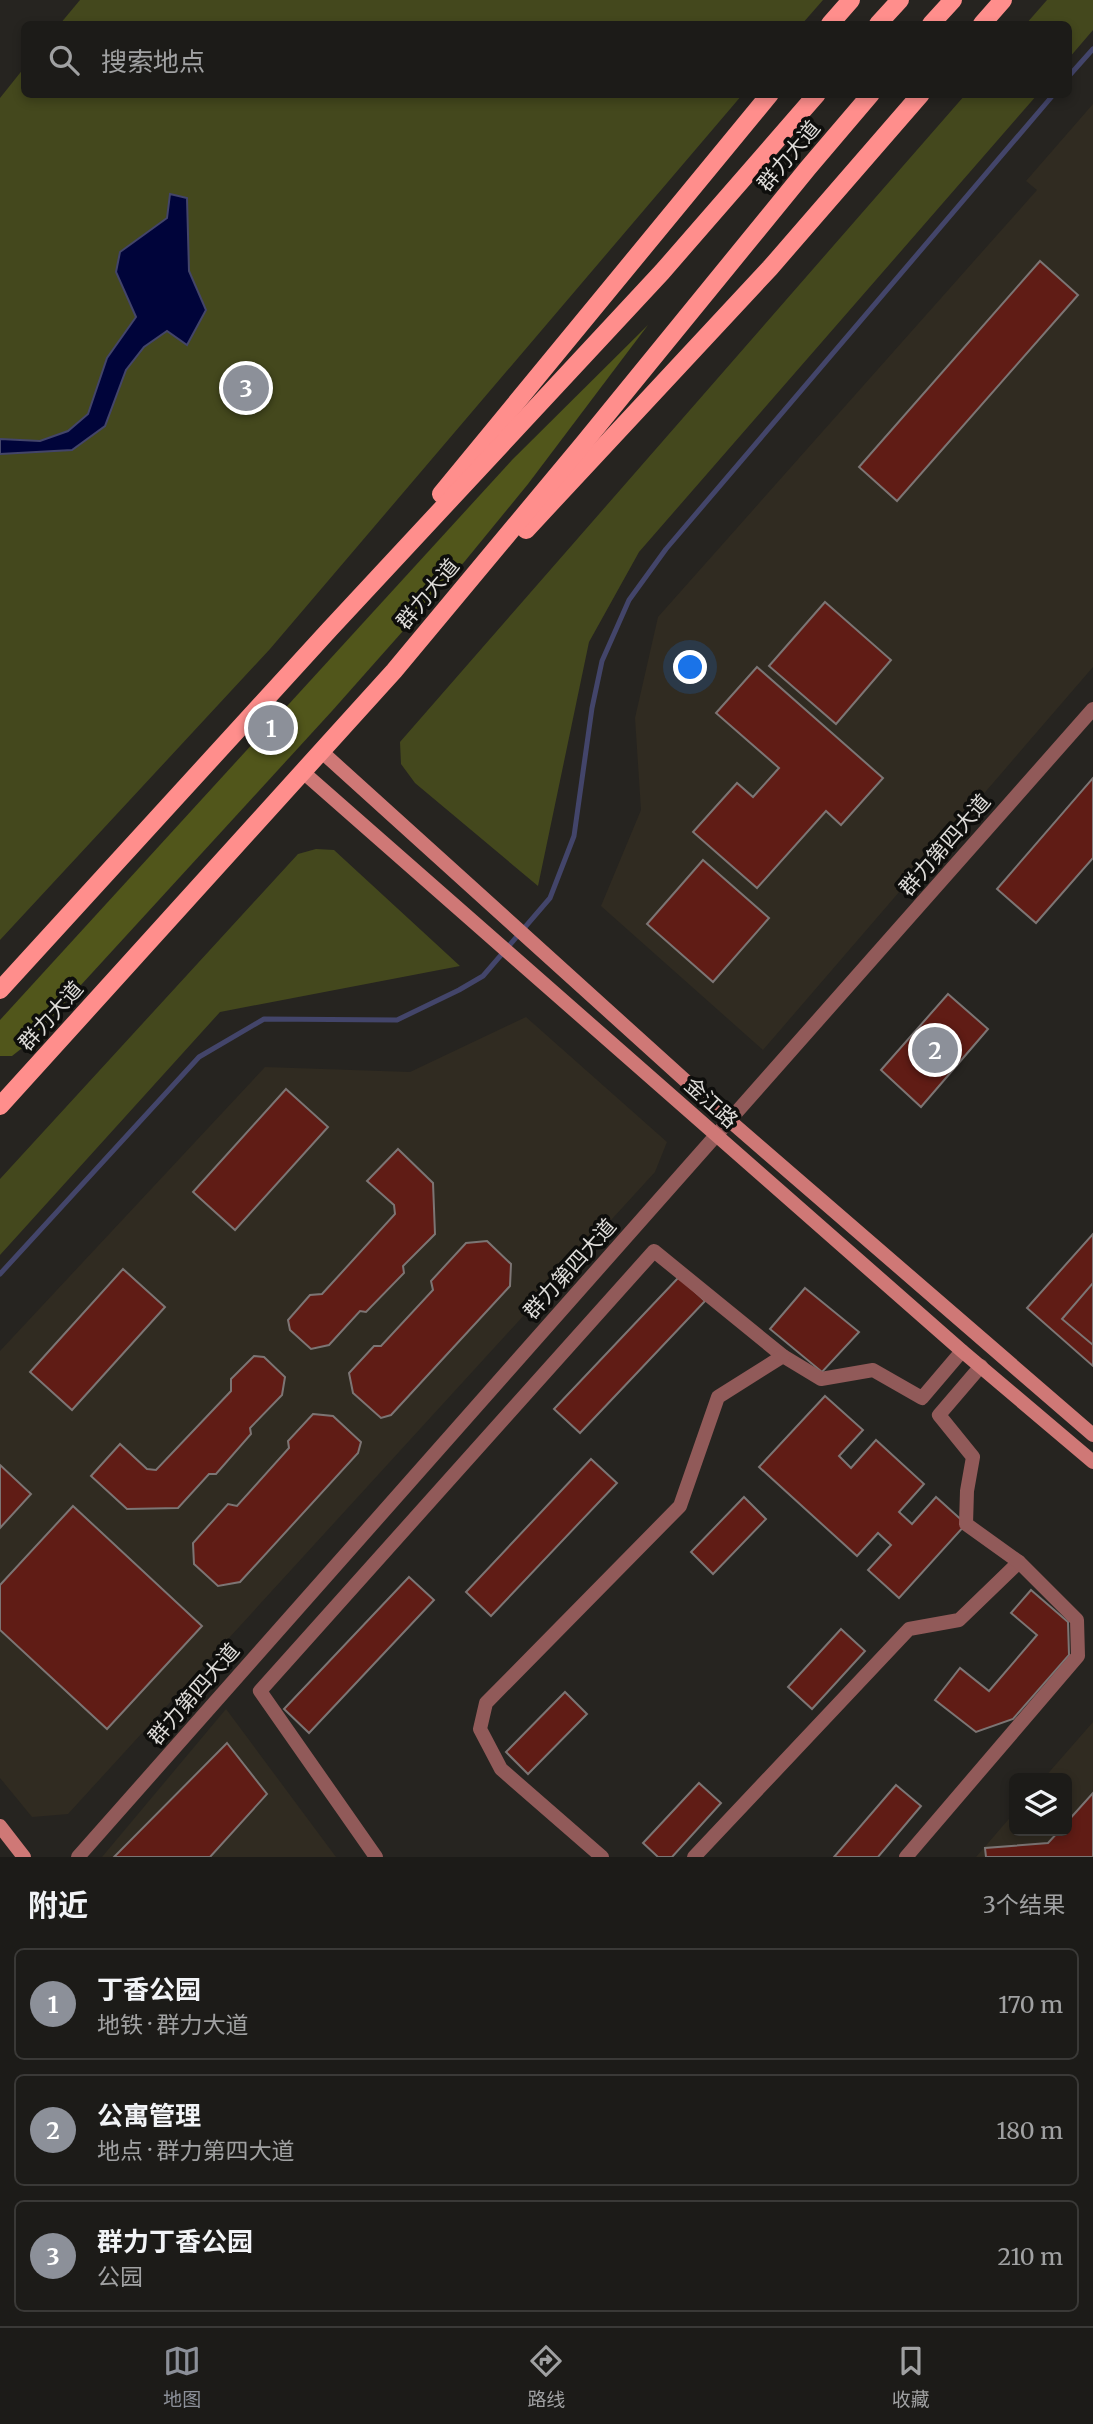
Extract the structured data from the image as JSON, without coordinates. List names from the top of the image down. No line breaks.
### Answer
{"streets":{"main road":["群力大道"],"street":["群力第四大道","金江路"]},"crossings":[["群力大道","金江路"],["群力第四大道","金江路"]],"page":{"search":"搜索地点","pins":["3","1","2"],"heading":["附近","3个结果"],"list":[{"mark":"1","name":"丁香公园","note":"地铁 · 群力大道","value":"170 m"},{"mark":"2","name":"公寓管理","note":"地点 · 群力第四大道","value":"180 m"},{"mark":"3","name":"群力丁香公园","note":"公园","value":"210 m"}],"nav":["地图","路线","收藏"]}}
